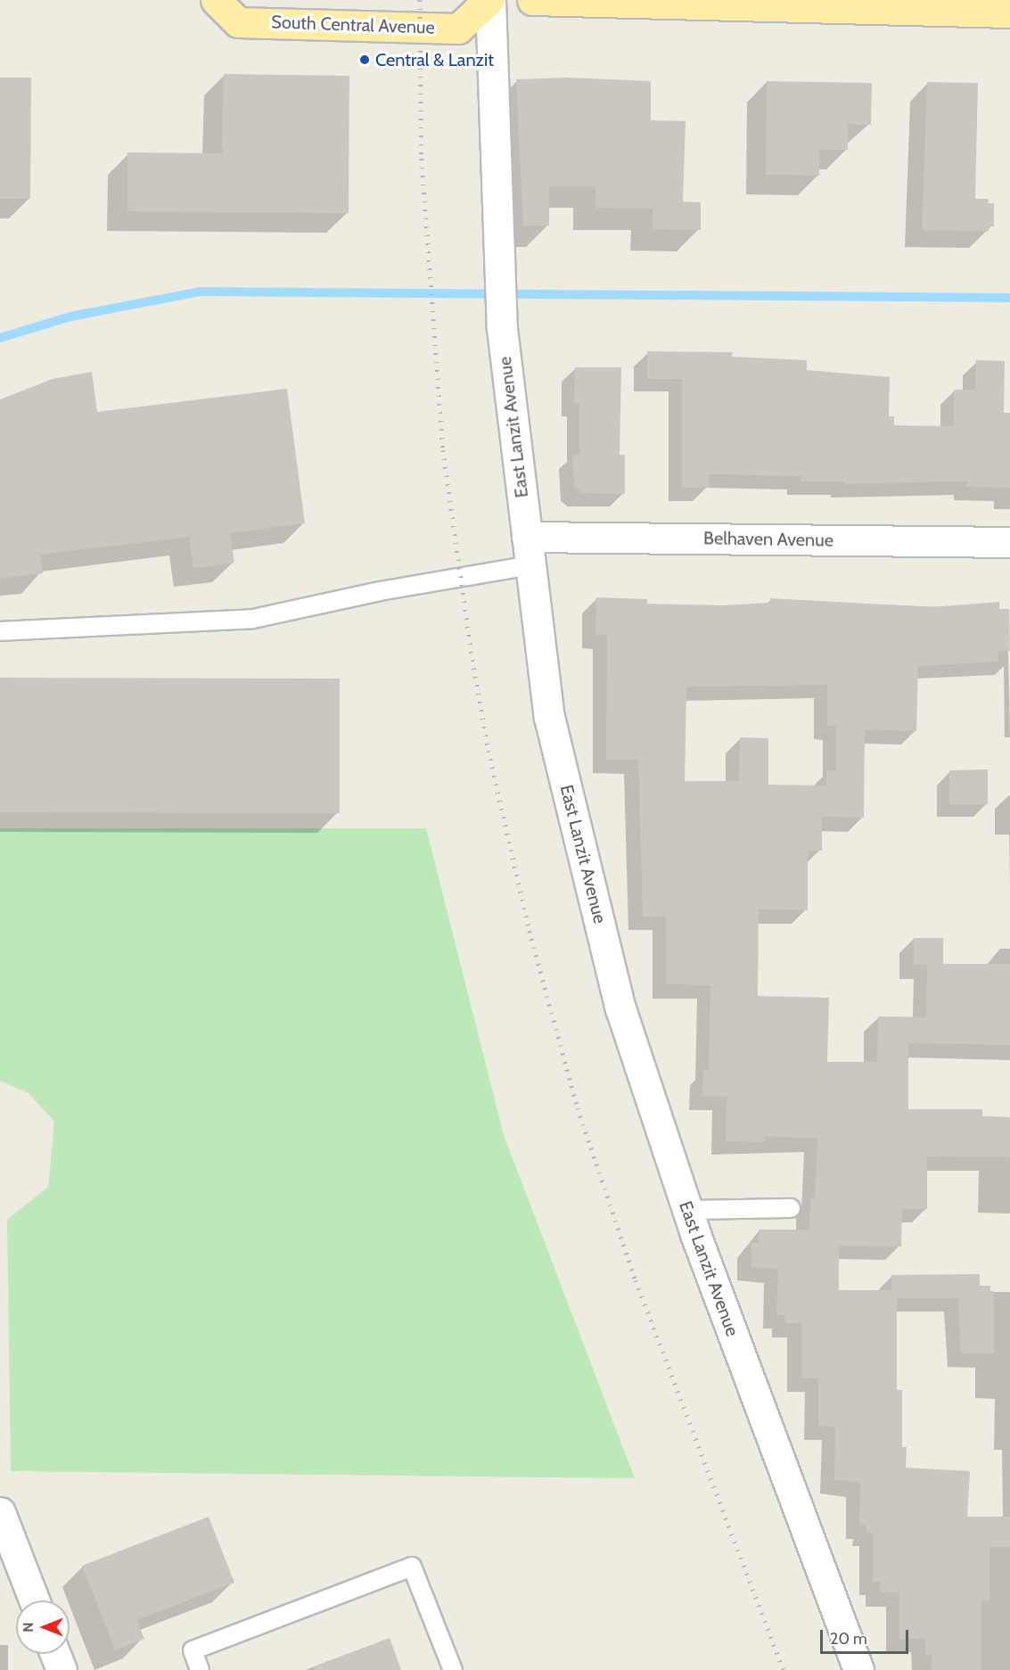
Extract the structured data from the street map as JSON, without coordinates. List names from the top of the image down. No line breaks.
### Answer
{"streets":{"main road":["South Central Avenue"],"street":["East Lanzit Avenue","Belhaven Avenue"]},"crossings":[["South Central Avenue","East Lanzit Avenue"],["East Lanzit Avenue","Belhaven Avenue"]],"places":["Central & Lanzit"],"scale_bar":"20 m","north":"left"}
